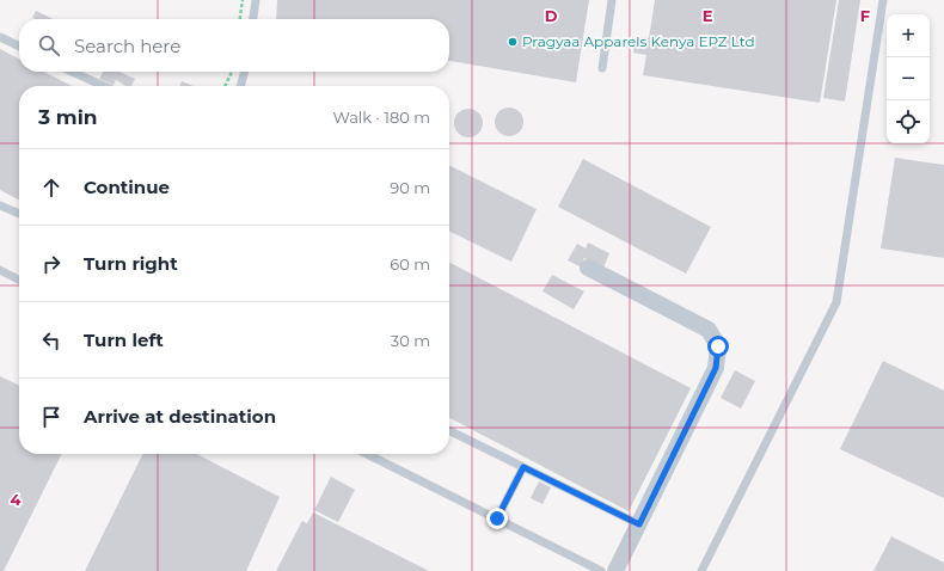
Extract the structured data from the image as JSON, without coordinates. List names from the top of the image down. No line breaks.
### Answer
{"places":["Pragyaa Apparels Kenya EPZ Ltd"],"page":{"map_buttons":["+","−"],"search":"Search here","heading":["3 min","Walk · 180 m"],"list":[["Continue","90 m"],["Turn right","60 m"],["Turn left","30 m"],"Arrive at destination"]},"grid":{"columns":["D","E","F"],"rows":["4"]}}
